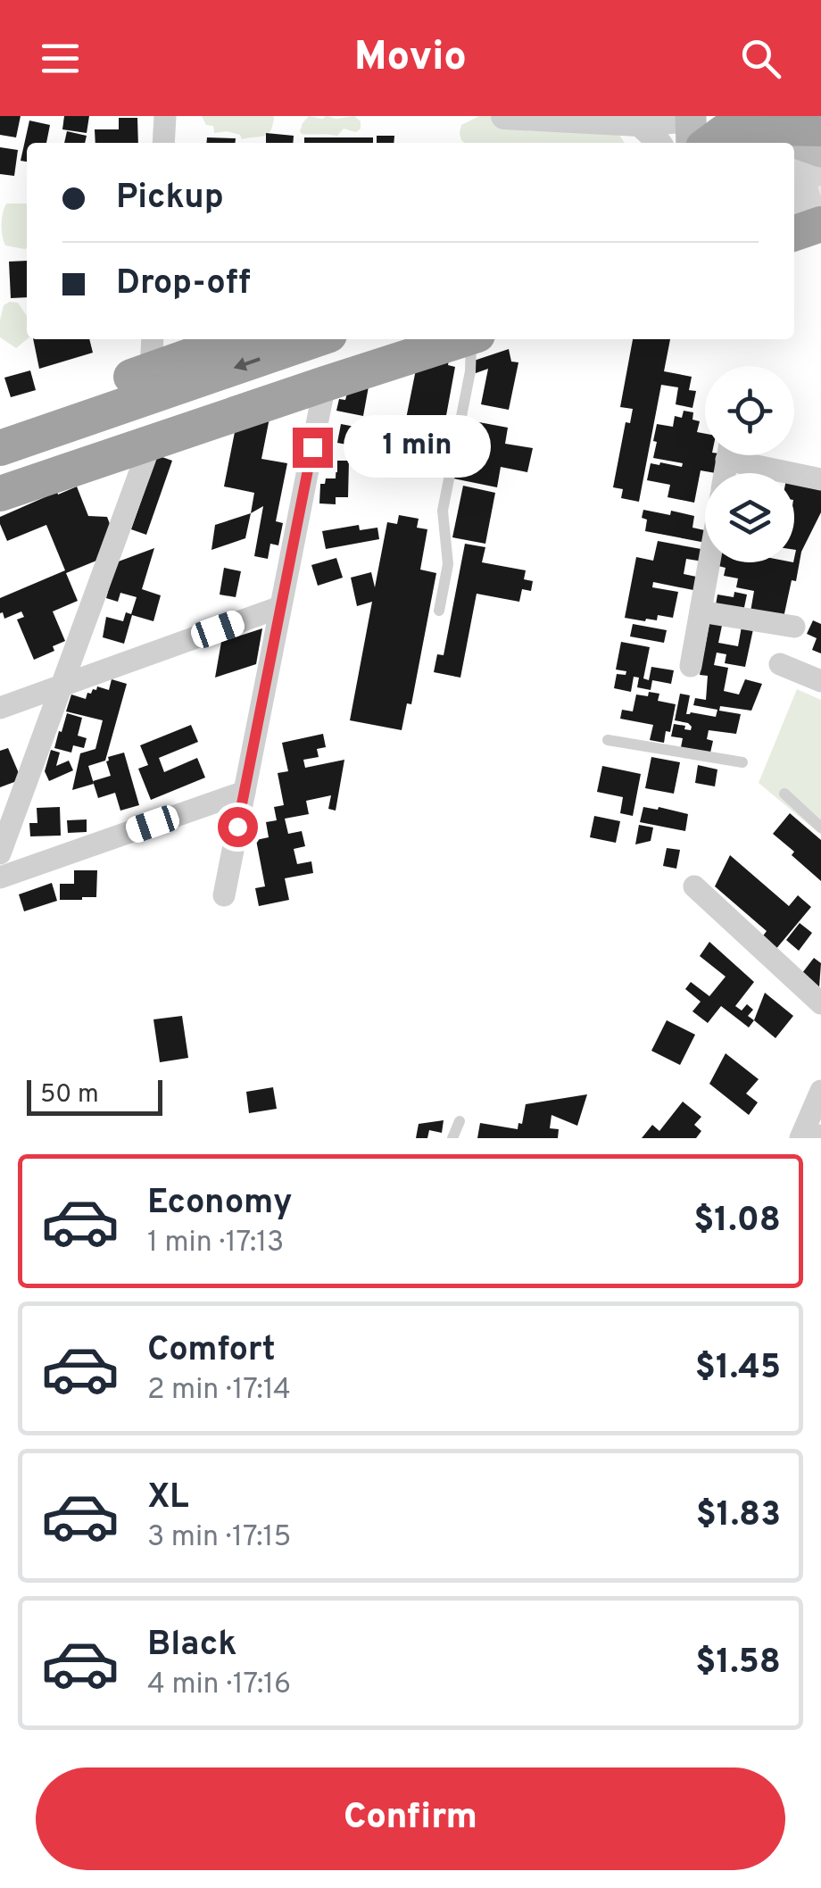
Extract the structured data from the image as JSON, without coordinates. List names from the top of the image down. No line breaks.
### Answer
{"scale_bar":"50 m","page":{"header":"Movio","banner":["Pickup","Drop-off"],"bubble":"1 min","scale":"50 m","list":[{"name":"Economy","note":"1 min · 17:13","value":"$1.08"},{"name":"Comfort","note":"2 min · 17:14","value":"$1.45"},{"name":"XL","note":"3 min · 17:15","value":"$1.83"},{"name":"Black","note":"4 min · 17:16","value":"$1.58"}],"buttons":"Confirm"}}
